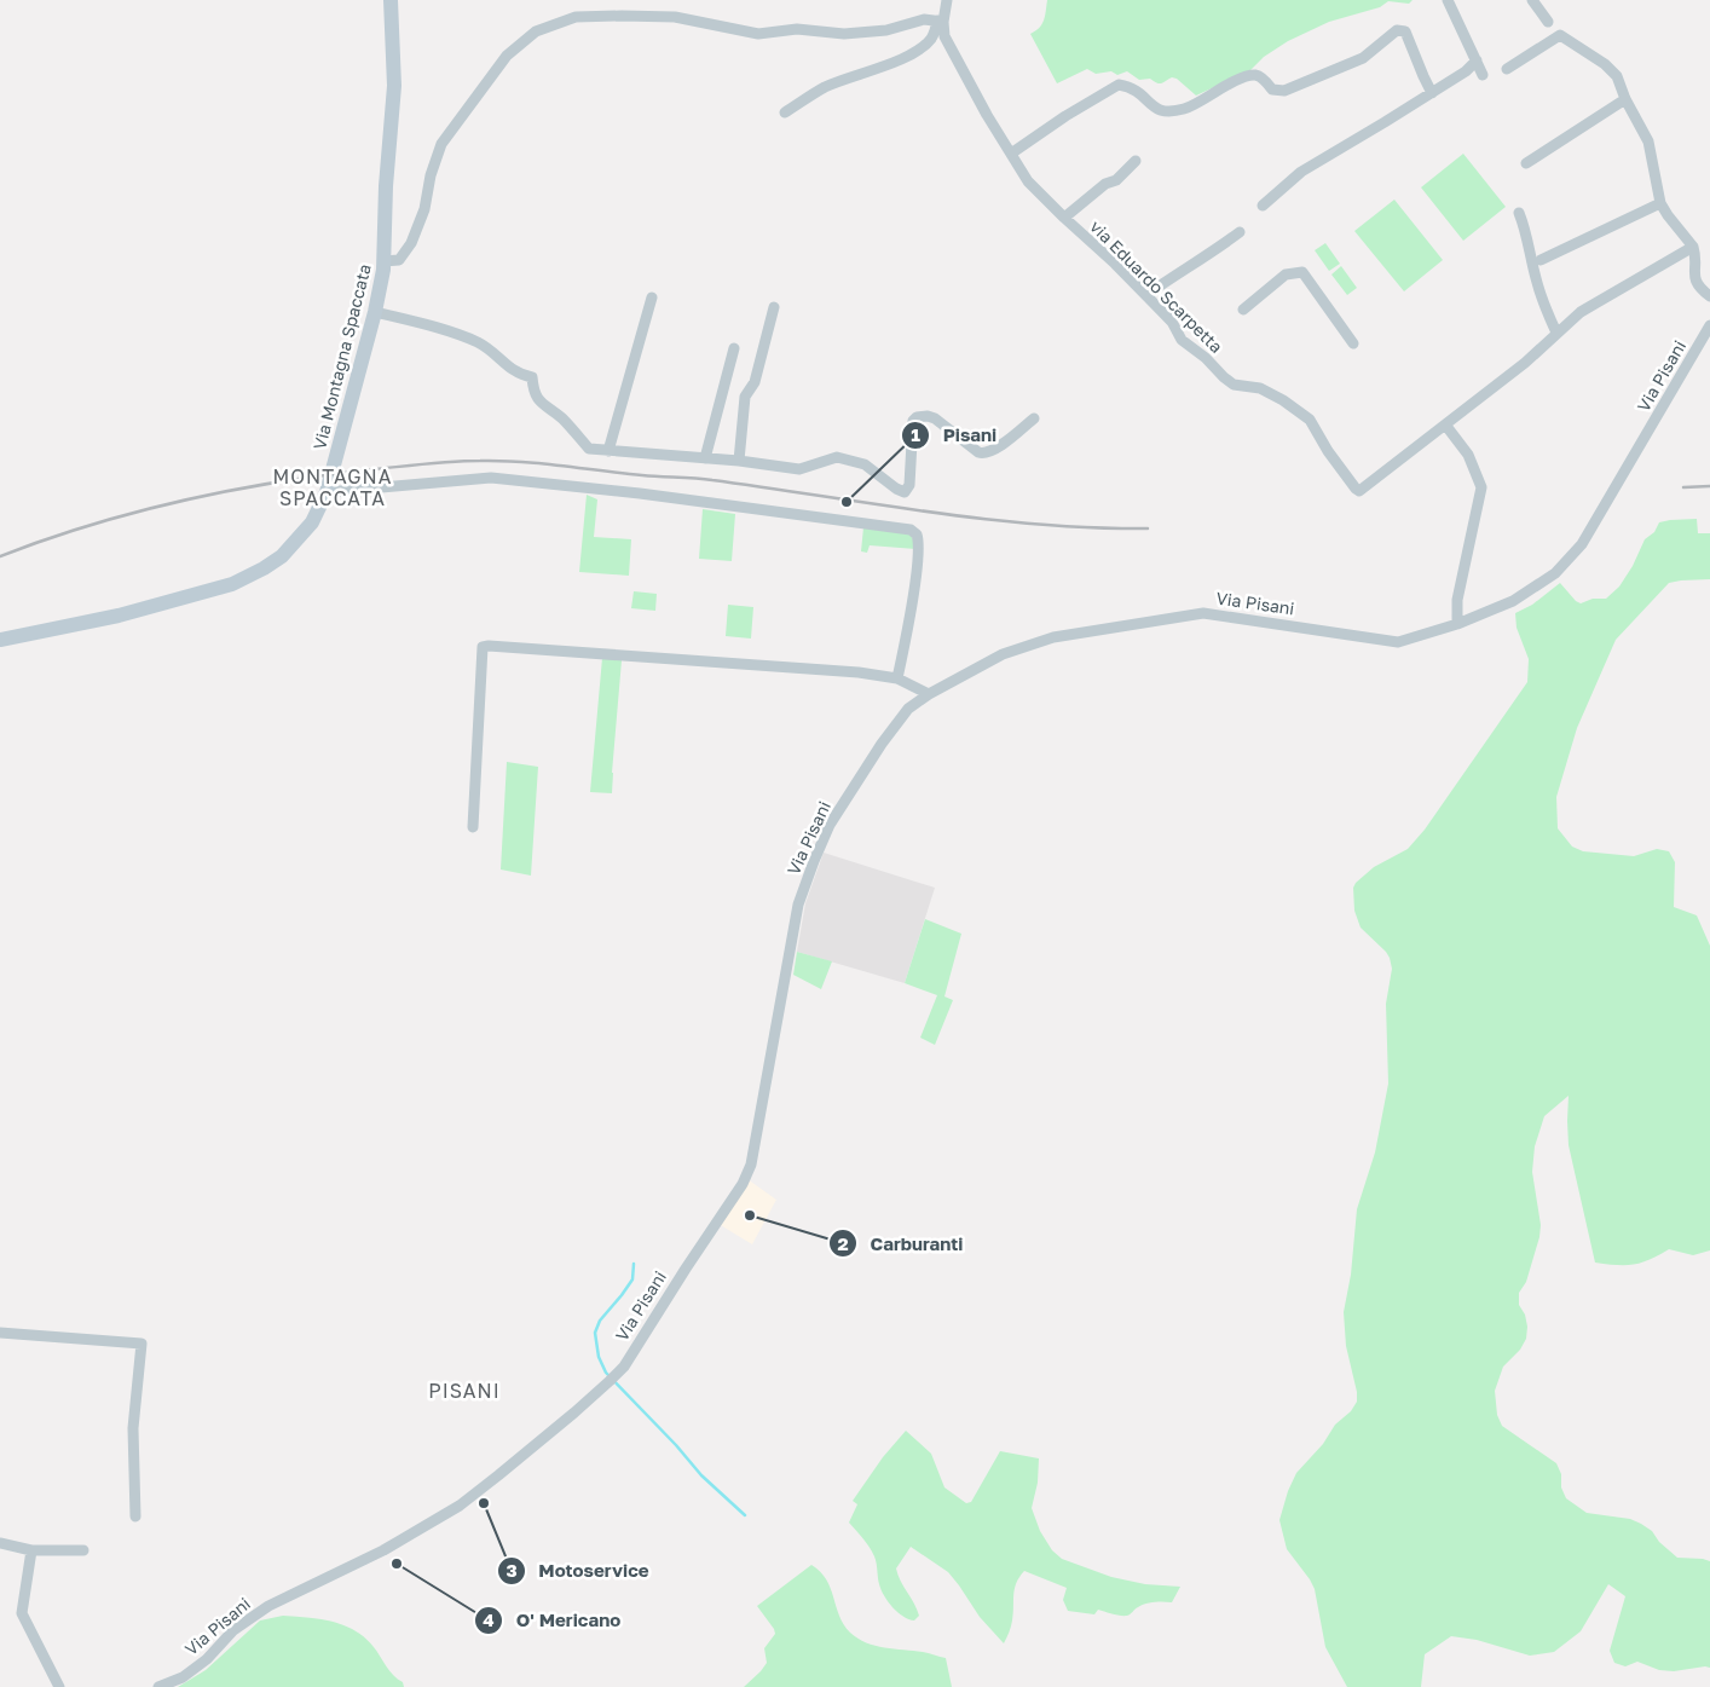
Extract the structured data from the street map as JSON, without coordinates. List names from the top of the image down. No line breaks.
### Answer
{"streets":{"main road":["Via Montagna Spaccata"],"street":["via Eduardo Scarpetta","Via Pisani"]},"districts":["MONTAGNA SPACCATA","PISANI"],"places":["Pisani","Carburanti","Motoservice","O' Mericano"]}
